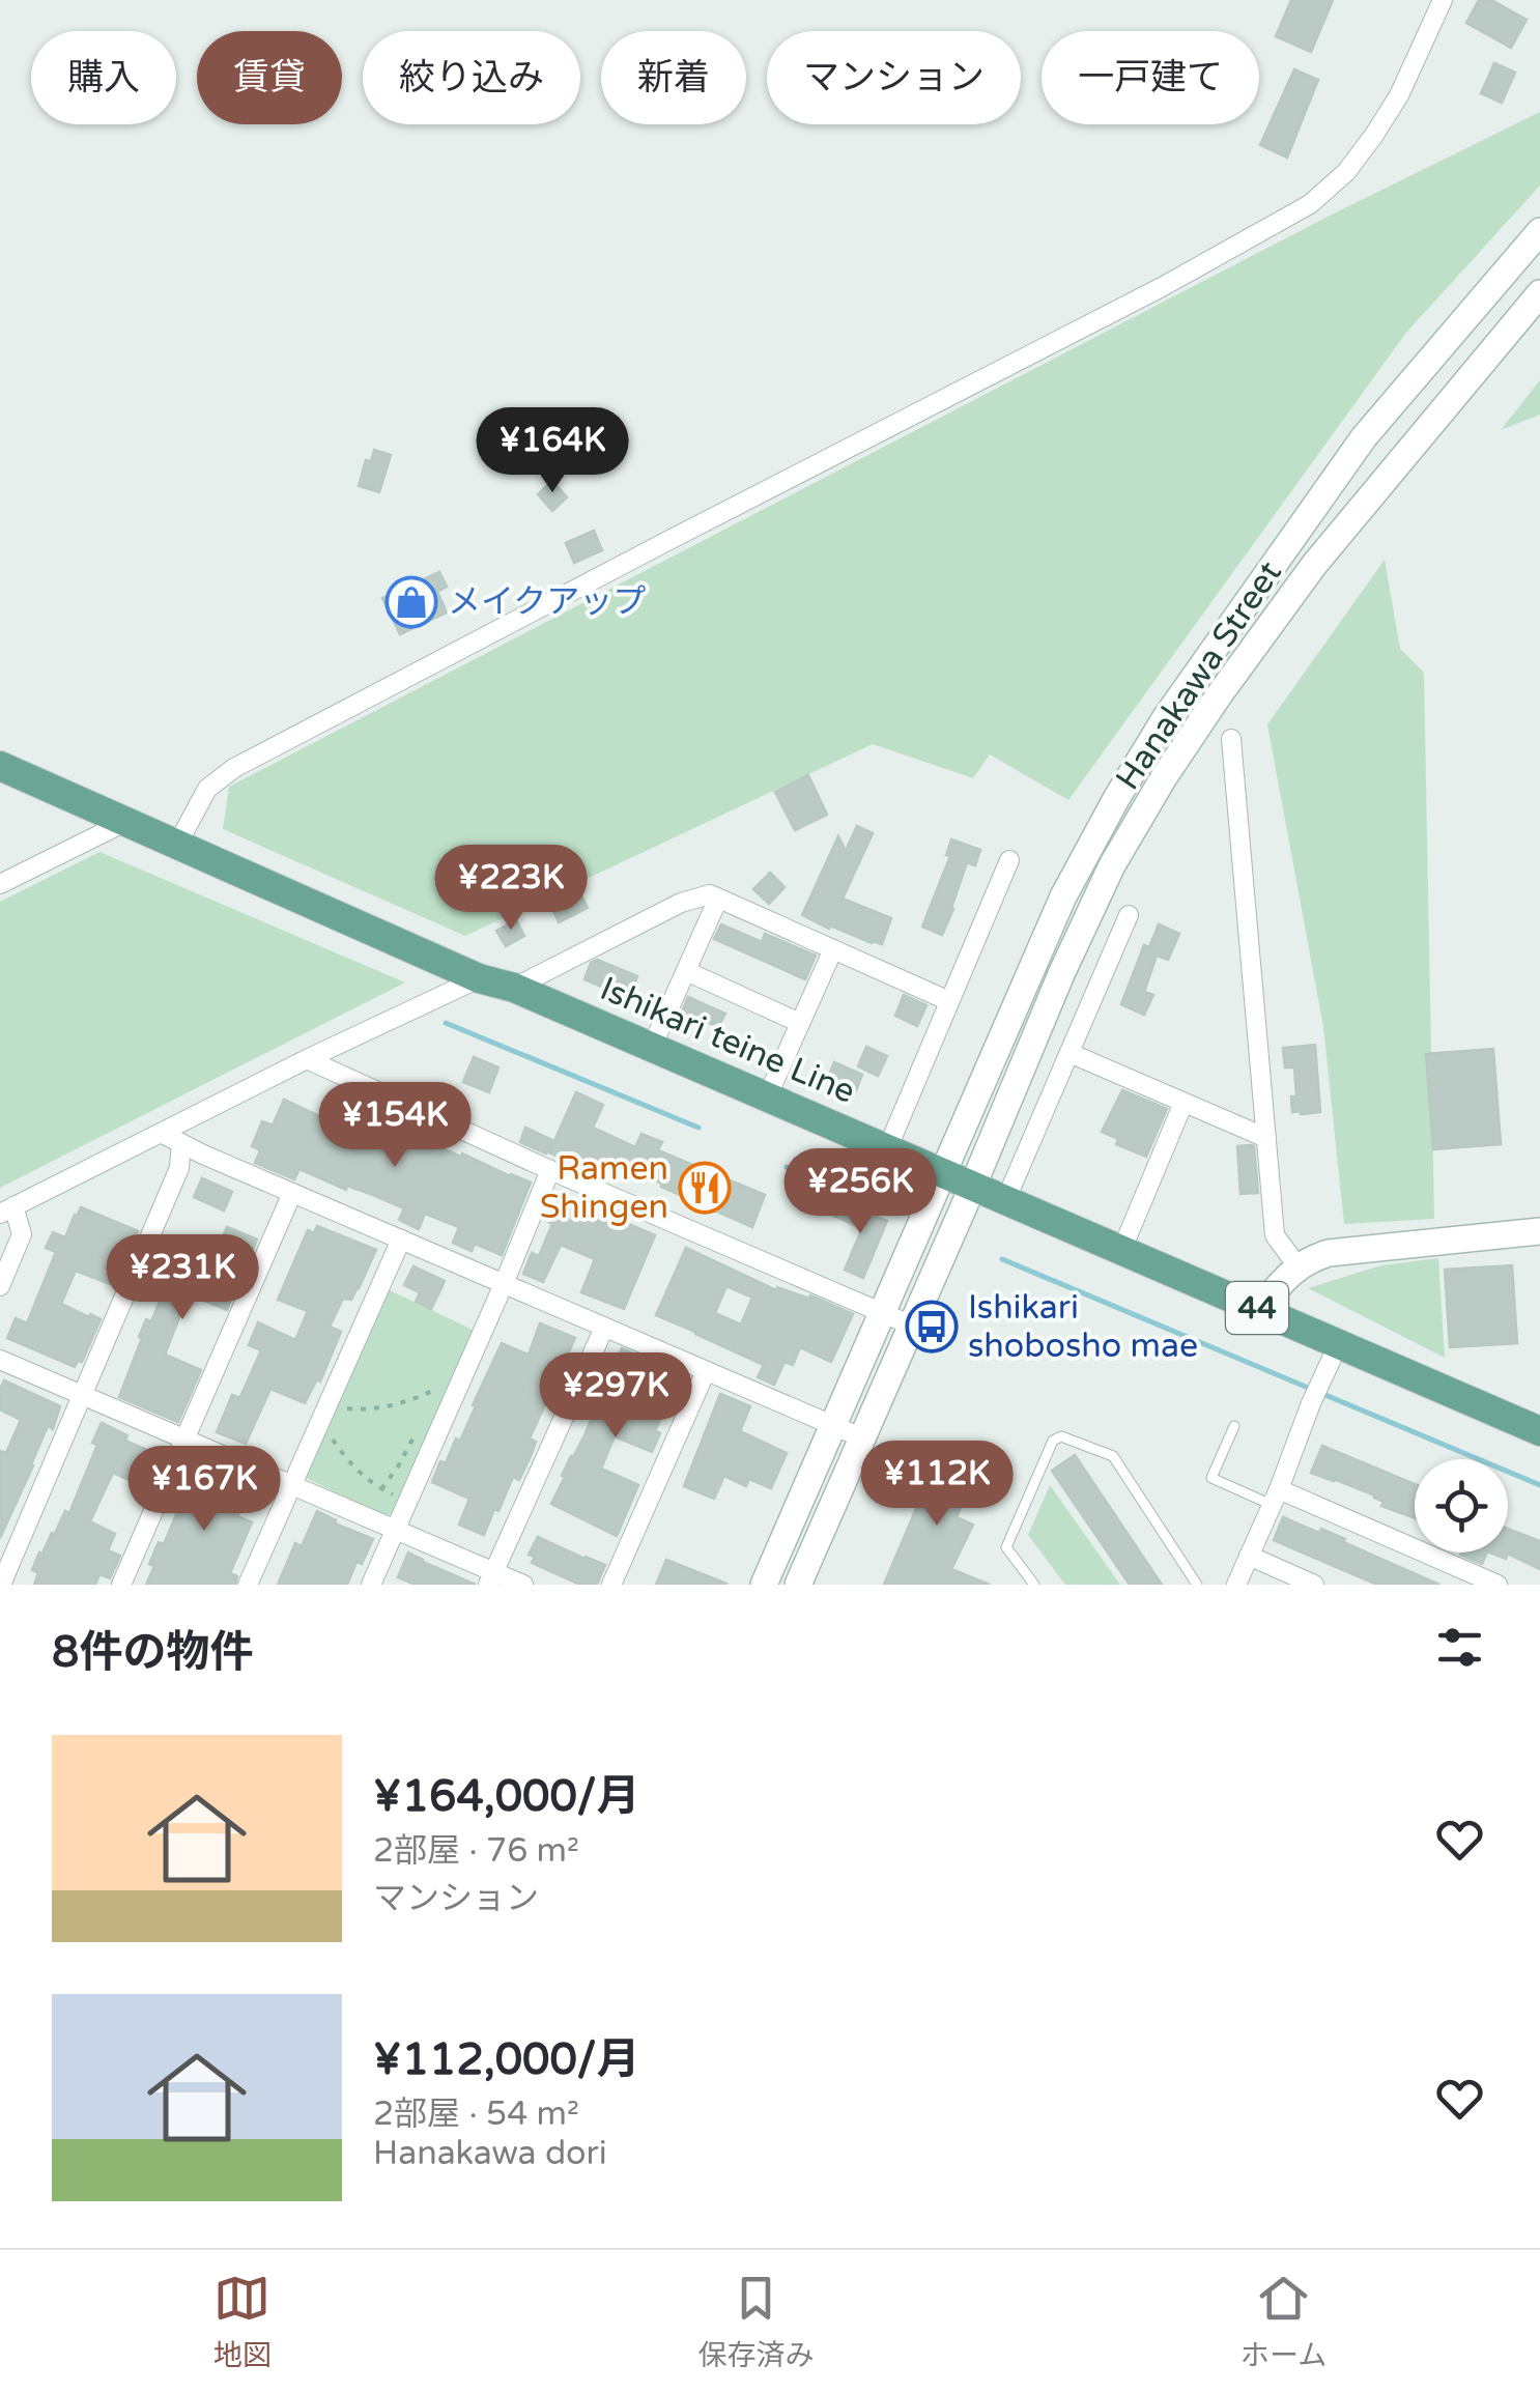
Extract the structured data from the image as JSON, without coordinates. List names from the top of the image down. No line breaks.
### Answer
{"streets":{"main road":["Ishikari teine Line","44"],"street":["Hanakawa Street"]},"crossings":[["Hanakawa Street","Ishikari teine Line"]],"places":{"shop":["メイクアップ"],"restaurant":["Ramen Shingen"],"bus stop":["Ishikari shobosho mae"]},"page":{"chip":["購入","賃貸","絞り込み","新着","マンション","一戸建て"],"price":["¥164K","¥223K","¥154K","¥256K","¥231K","¥297K","¥112K","¥167K"],"heading":"8件の物件","list":[{"name":"¥164,000/月","note":"2部屋 · 76 m² · マンション"},{"name":"¥112,000/月","note":"2部屋 · 54 m² · Hanakawa dori"}],"tabs":["地図","保存済み","ホーム"]}}
